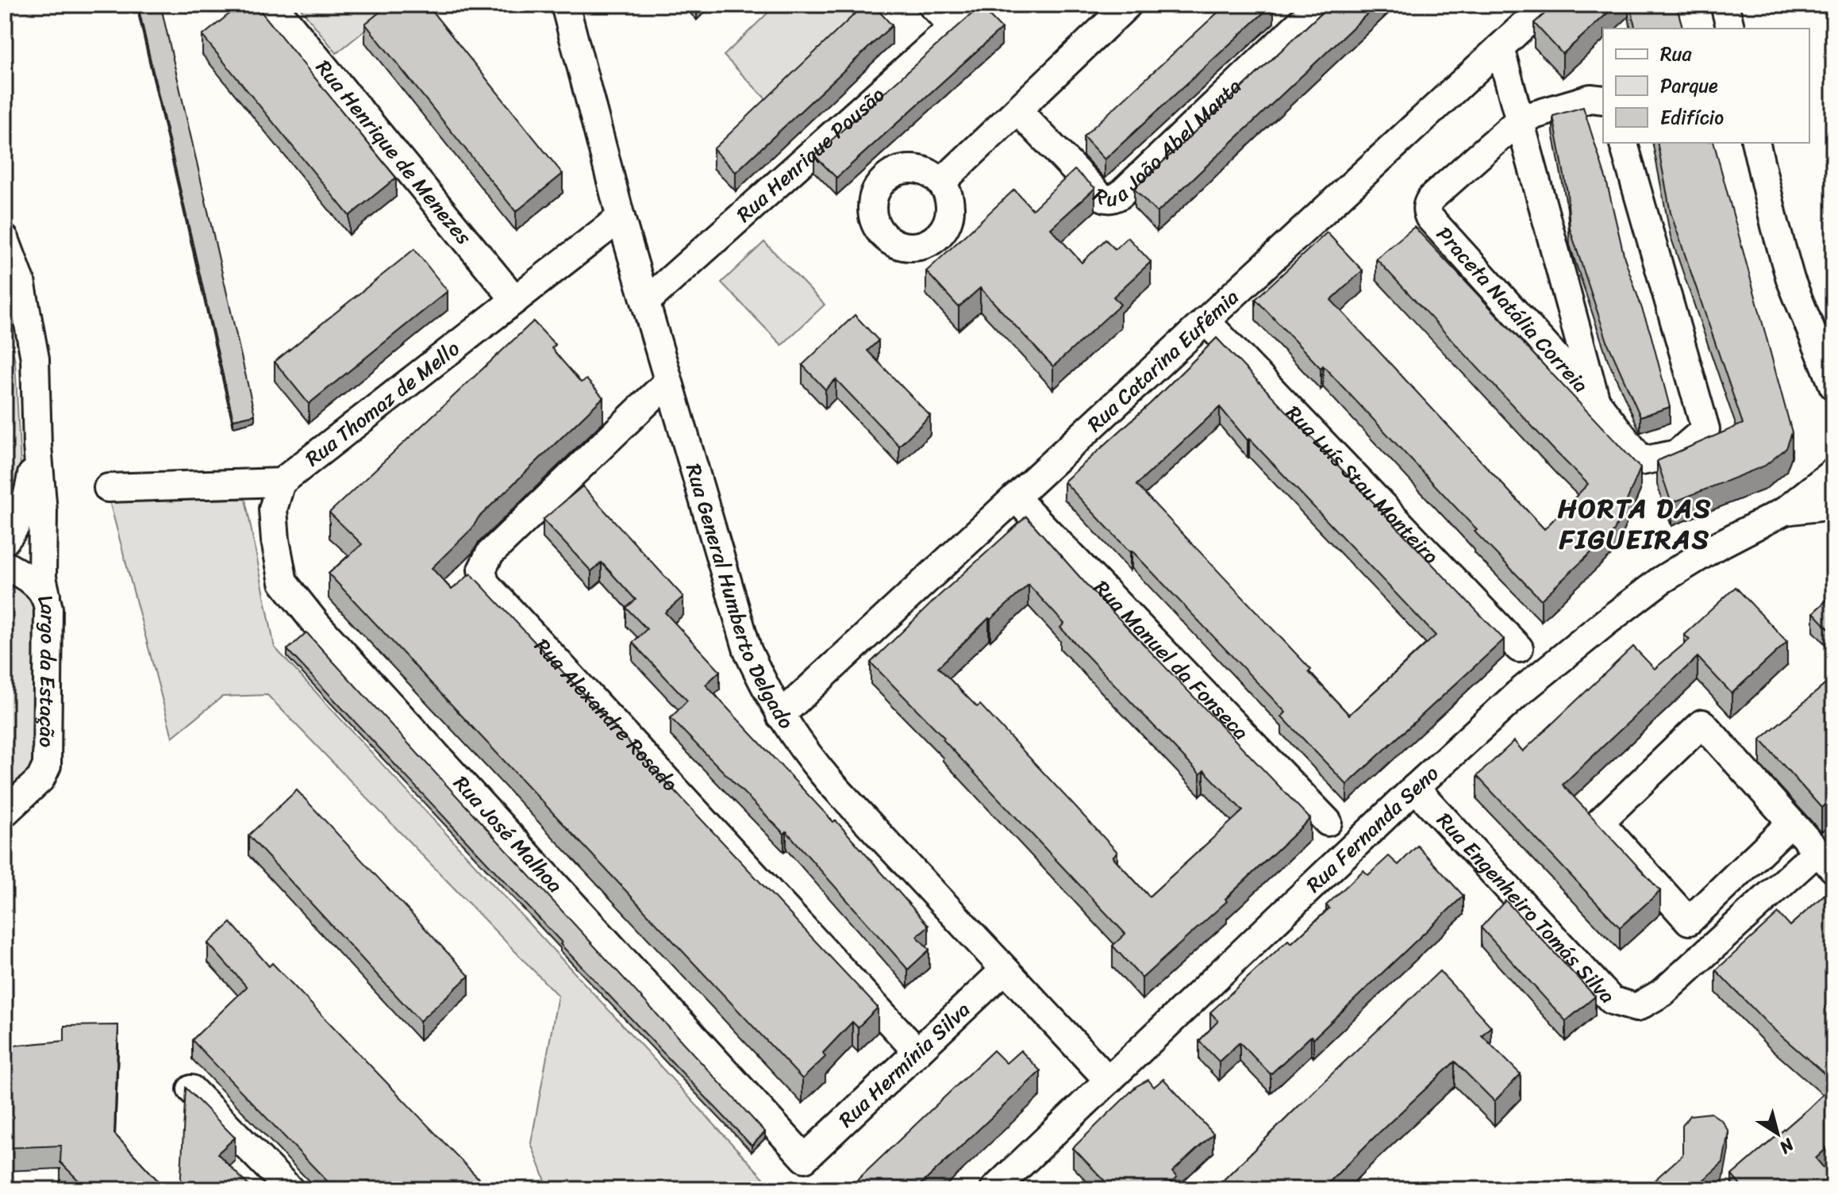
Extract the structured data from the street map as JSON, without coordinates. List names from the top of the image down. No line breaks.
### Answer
{"streets":{"street":["Rua João Abel Manta","Rua Henrique de Menezes","Rua Henrique Pousão","Praceta Natália Correia","Rua Catarina Eufémia","Rua Thomaz de Mello","Rua Luís Stau Monteiro","Rua General Humberto Delgado","Rua Manuel da Fonseca","Largo da Estação","Rua Alexandre Rosado","Rua Fernanda Seno","Rua José Malhoa","Rua Engenheiro Tomás Silva","Rua Hermínia Silva"]},"crossings":[["Rua Henrique de Menezes","Rua Thomaz de Mello"],["Rua Henrique Pousão","Rua General Humberto Delgado"],["Praceta Natália Correia","Rua Catarina Eufémia"],["Rua Catarina Eufémia","Rua Luís Stau Monteiro"],["Rua Catarina Eufémia","Rua General Humberto Delgado"],["Rua Catarina Eufémia","Rua Manuel da Fonseca"],["Rua Thomaz de Mello","Rua General Humberto Delgado"],["Rua Thomaz de Mello","Rua José Malhoa"],["Rua General Humberto Delgado","Rua Alexandre Rosado"],["Rua General Humberto Delgado","Rua Fernanda Seno"],["Rua General Humberto Delgado","Rua Hermínia Silva"],["Rua Alexandre Rosado","Rua Hermínia Silva"],["Rua Fernanda Seno","Rua Engenheiro Tomás Silva"],["Rua José Malhoa","Rua Hermínia Silva"]],"districts":["HORTA DAS FIGUEIRAS"],"legend":["Rua","Parque","Edifício"],"north":"bottom right"}
